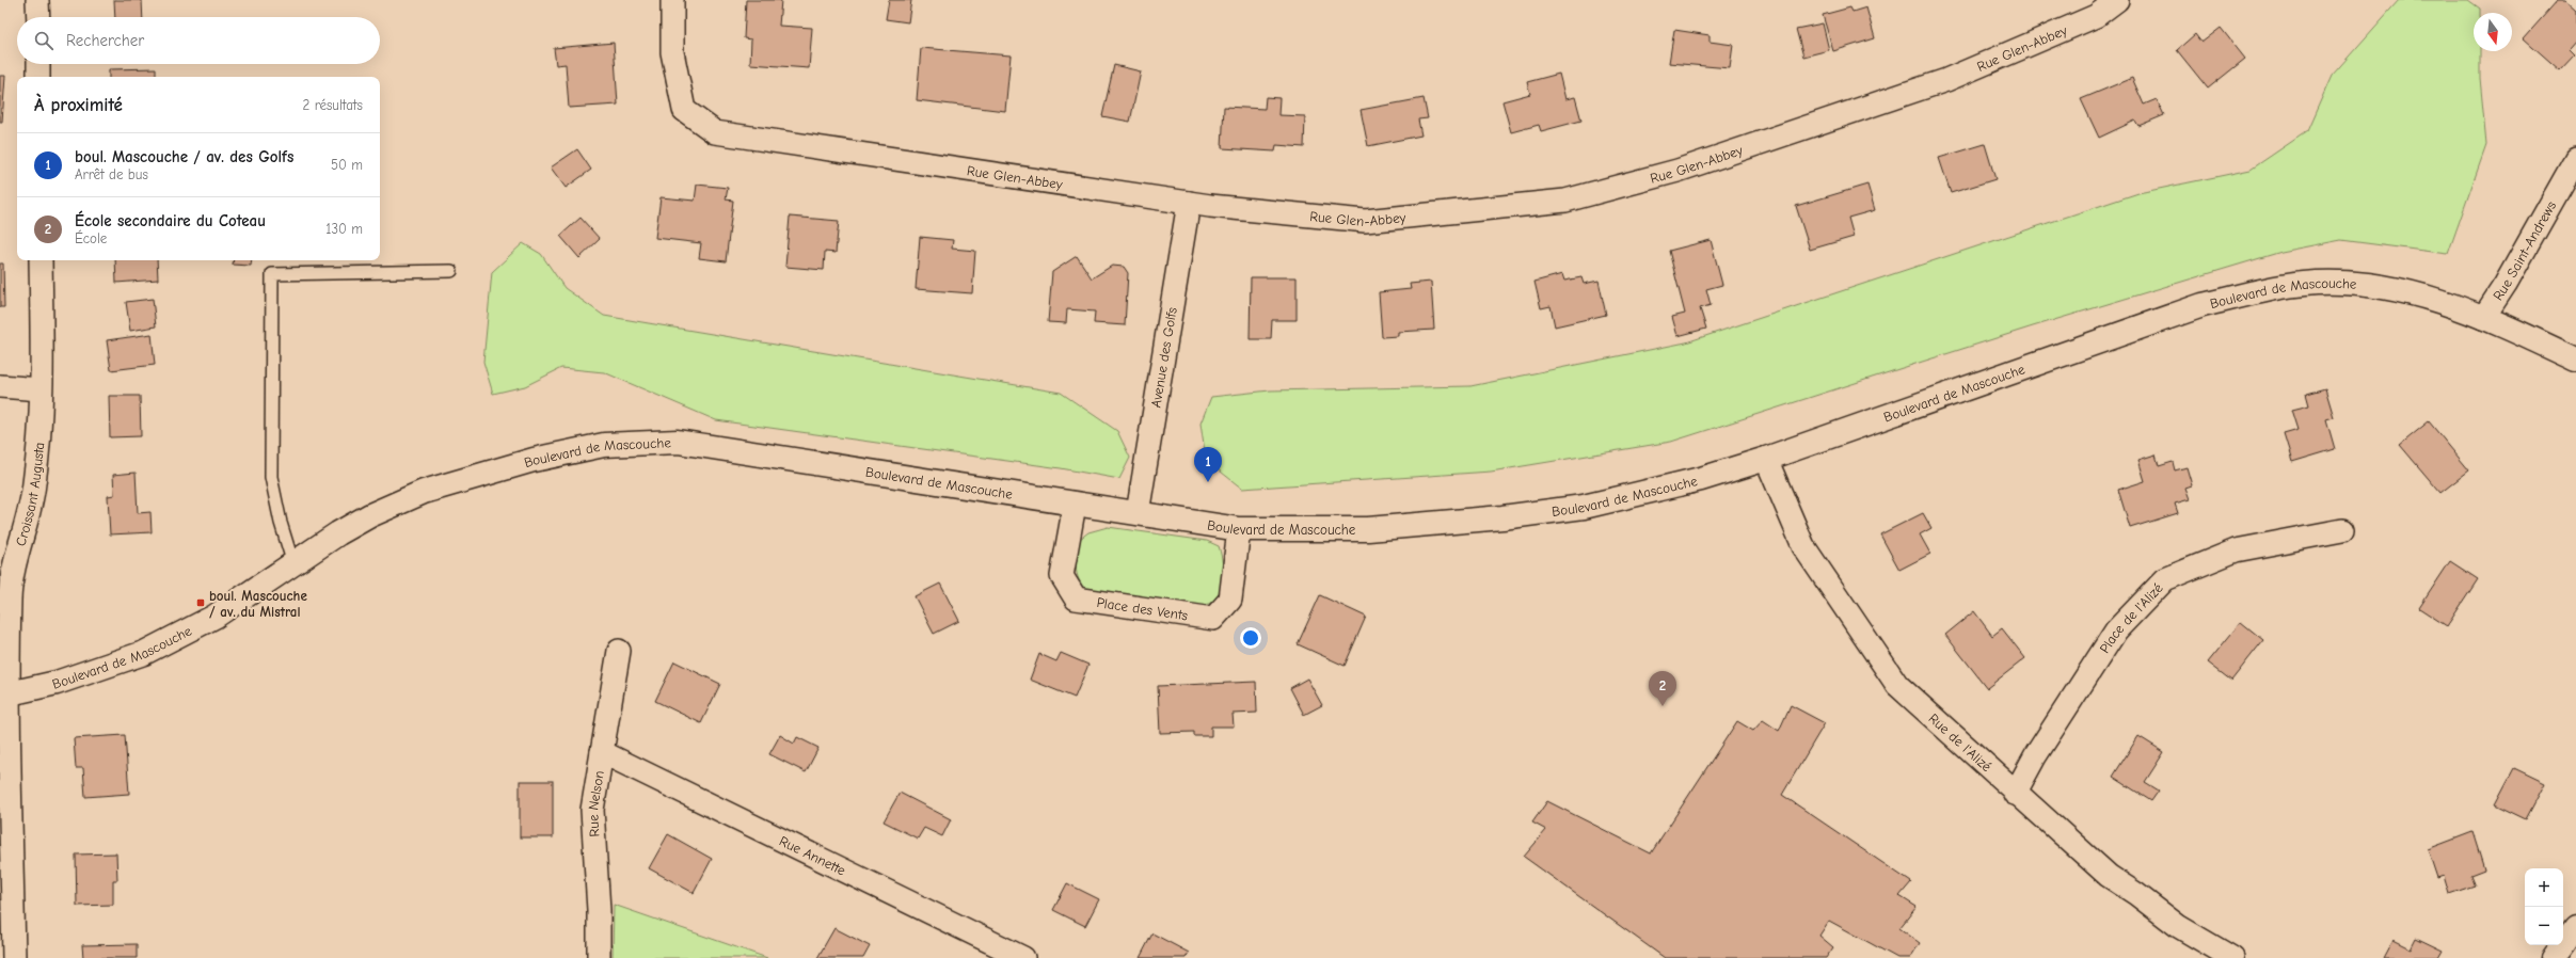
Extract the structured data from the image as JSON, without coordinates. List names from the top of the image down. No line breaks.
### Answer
{"streets":{"street":["Rue Glen-Abbey","Rue Saint-Andrews","Boulevard de Mascouche","Avenue des Golfs","Croissant Augusta","Place des Vents","Place de l'Alizé","Rue de l'Alizé","Rue Nelson","Rue Annette"]},"crossings":[["Rue Glen-Abbey","Avenue des Golfs"],["Rue Saint-Andrews","Boulevard de Mascouche"],["Boulevard de Mascouche","Avenue des Golfs"],["Boulevard de Mascouche","Croissant Augusta"],["Boulevard de Mascouche","Place des Vents"],["Boulevard de Mascouche","Rue de l'Alizé"],["Place de l'Alizé","Rue de l'Alizé"],["Rue Nelson","Rue Annette"]],"places":{"transit":["boul. Mascouche / av. du Mistral"]},"north":"bottom","page":{"search":"Rechercher","heading":["À proximité","2 résultats"],"list":[{"mark":"1","name":"boul. Mascouche / av. des Golfs","note":"Arrêt de bus","value":"50 m"},{"mark":"2","name":"École secondaire du Coteau","note":"École","value":"130 m"}],"pins":["1","2"],"map_buttons":["+","−"]}}
